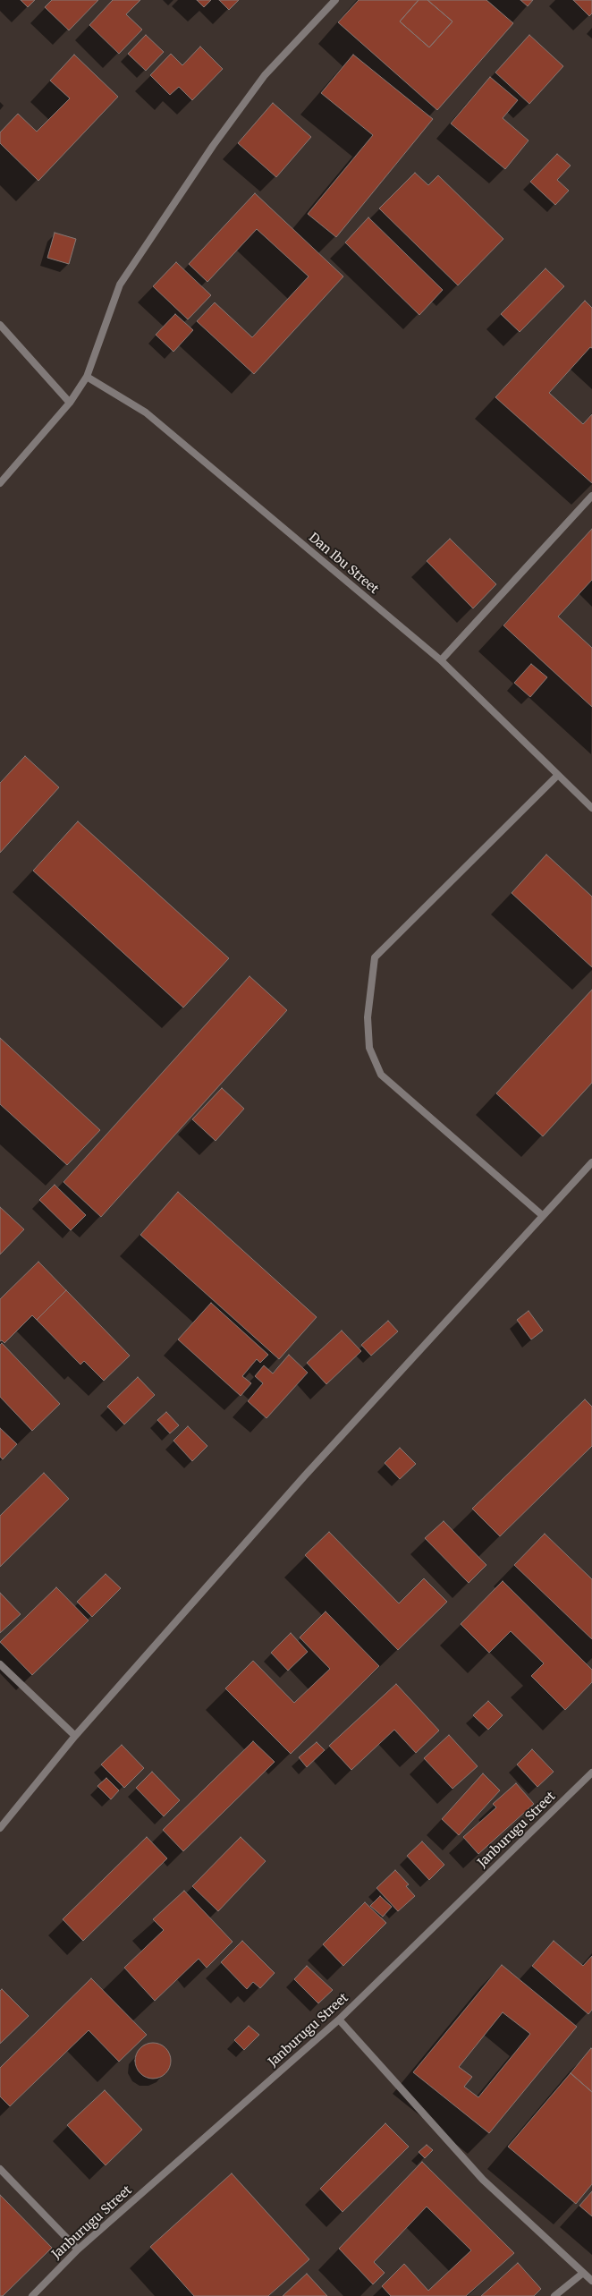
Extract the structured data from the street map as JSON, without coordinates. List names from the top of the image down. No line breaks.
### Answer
{"streets":{"street":["Dan Ibu Street","Janburugu Street"]}}
